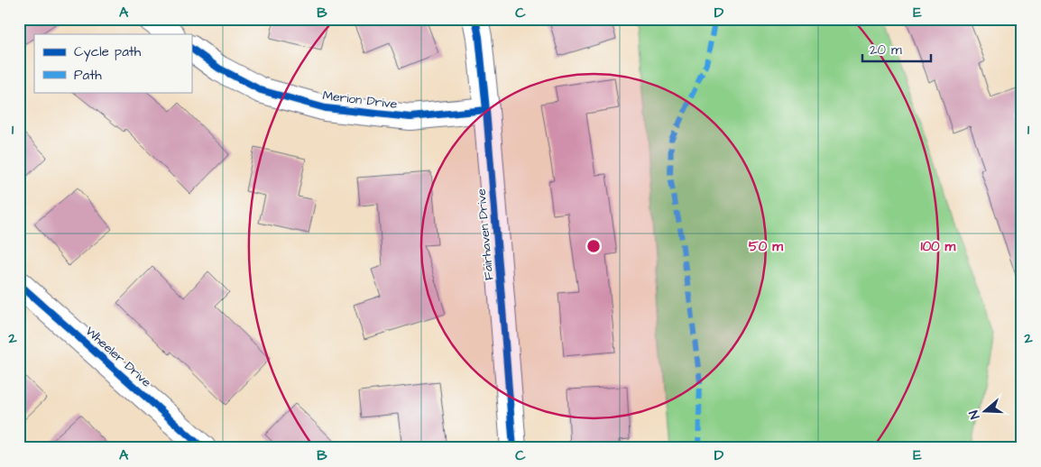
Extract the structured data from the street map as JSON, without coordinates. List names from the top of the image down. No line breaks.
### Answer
{"streets":{"street":["Merion Drive","Fairhaven Drive","Wheeler Drive"]},"crossings":[["Merion Drive","Fairhaven Drive"]],"legend":["Cycle path","Path"],"scale_bar":"20 m","north":"left","grid":{"columns":["A","B","C","D","E"],"rows":["1","2"]},"rings":["50 m","100 m"]}
